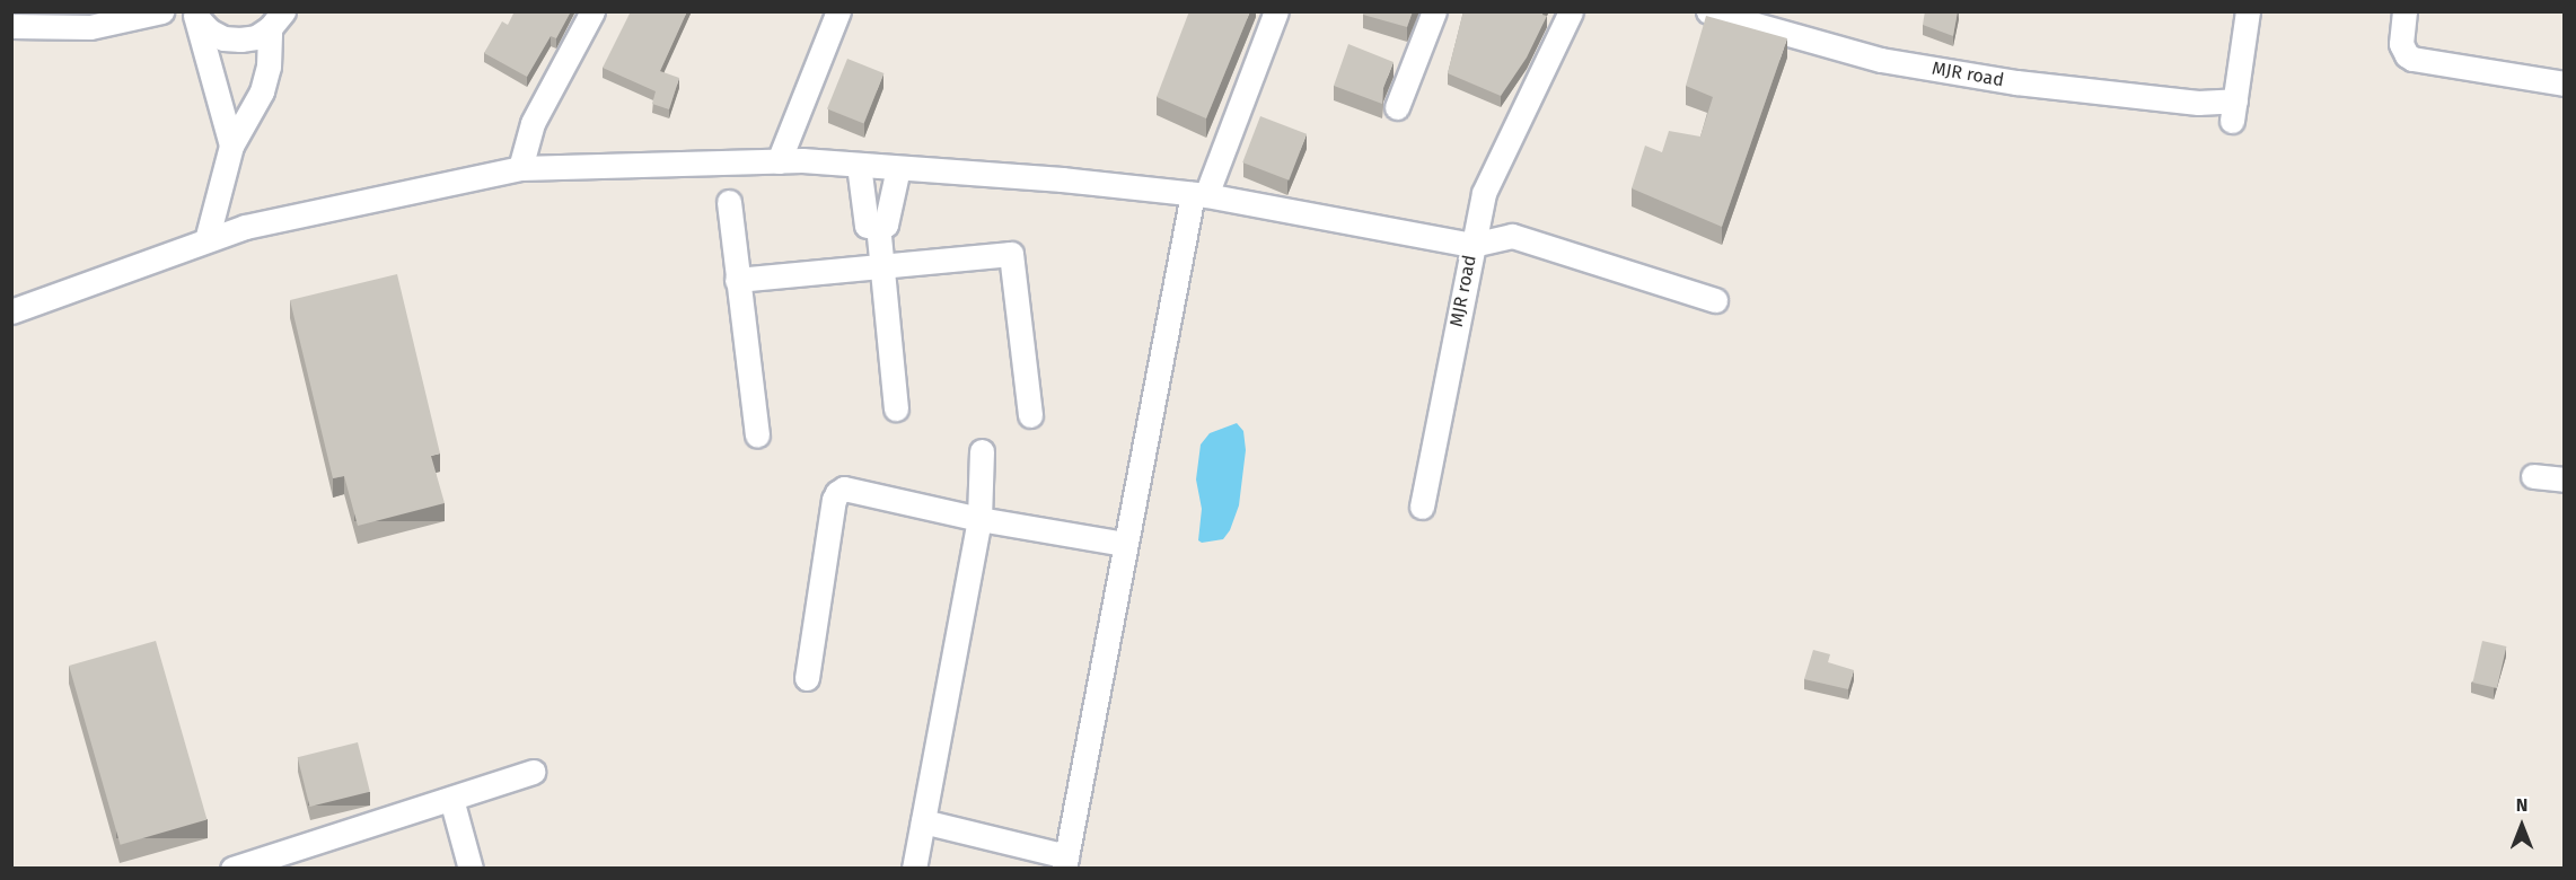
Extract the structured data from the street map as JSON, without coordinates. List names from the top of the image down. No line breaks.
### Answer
{"streets":{"street":["MJR road"]},"north":"top"}
